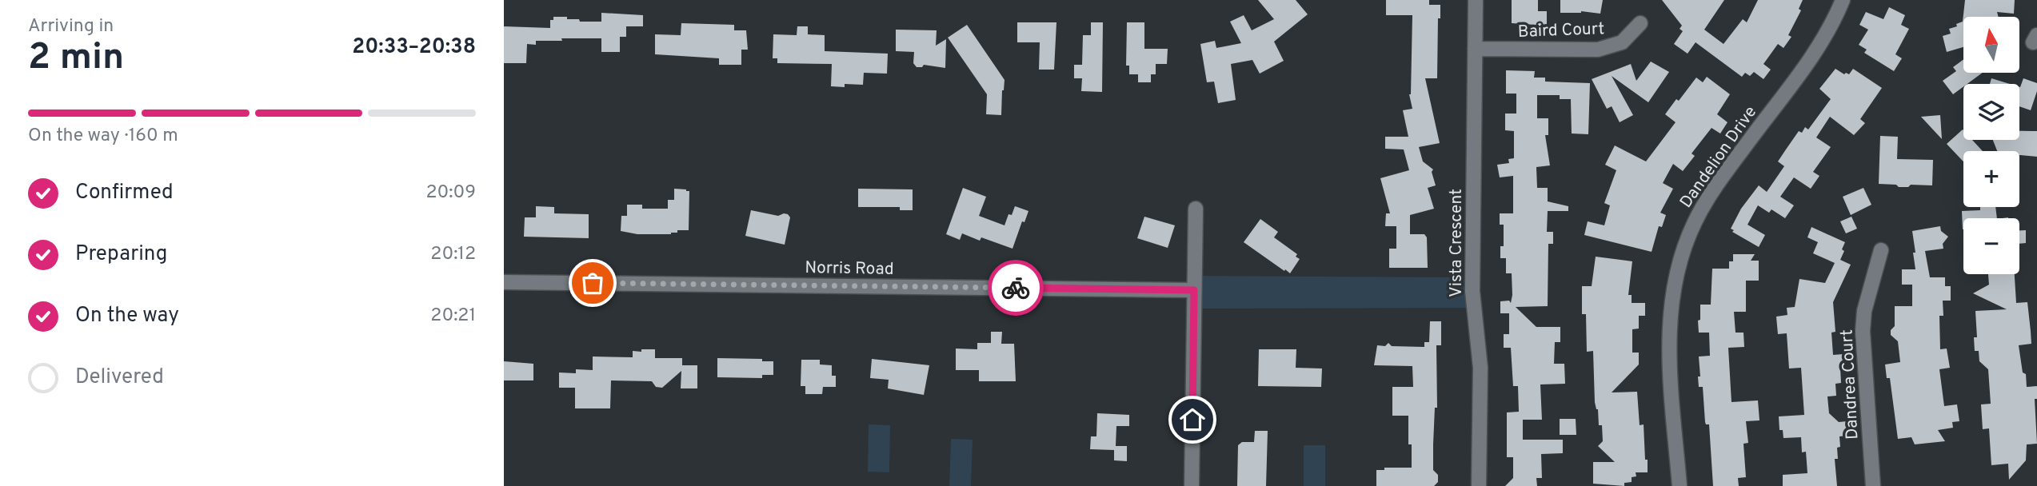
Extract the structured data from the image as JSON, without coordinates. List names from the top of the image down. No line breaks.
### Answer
{"streets":{"street":["Baird Court","Dandelion Drive","Vista Crescent","Norris Road","Dandrea Court"]},"crossings":[["Baird Court","Vista Crescent"]],"north":"top","page":{"heading":["2 min","Arriving in","20:33–20:38"],"map_buttons":["+","−"],"bar":"On the way · 160 m","list":[["Confirmed","20:09"],["Preparing","20:12"],["On the way","20:21"],"Delivered"]}}
